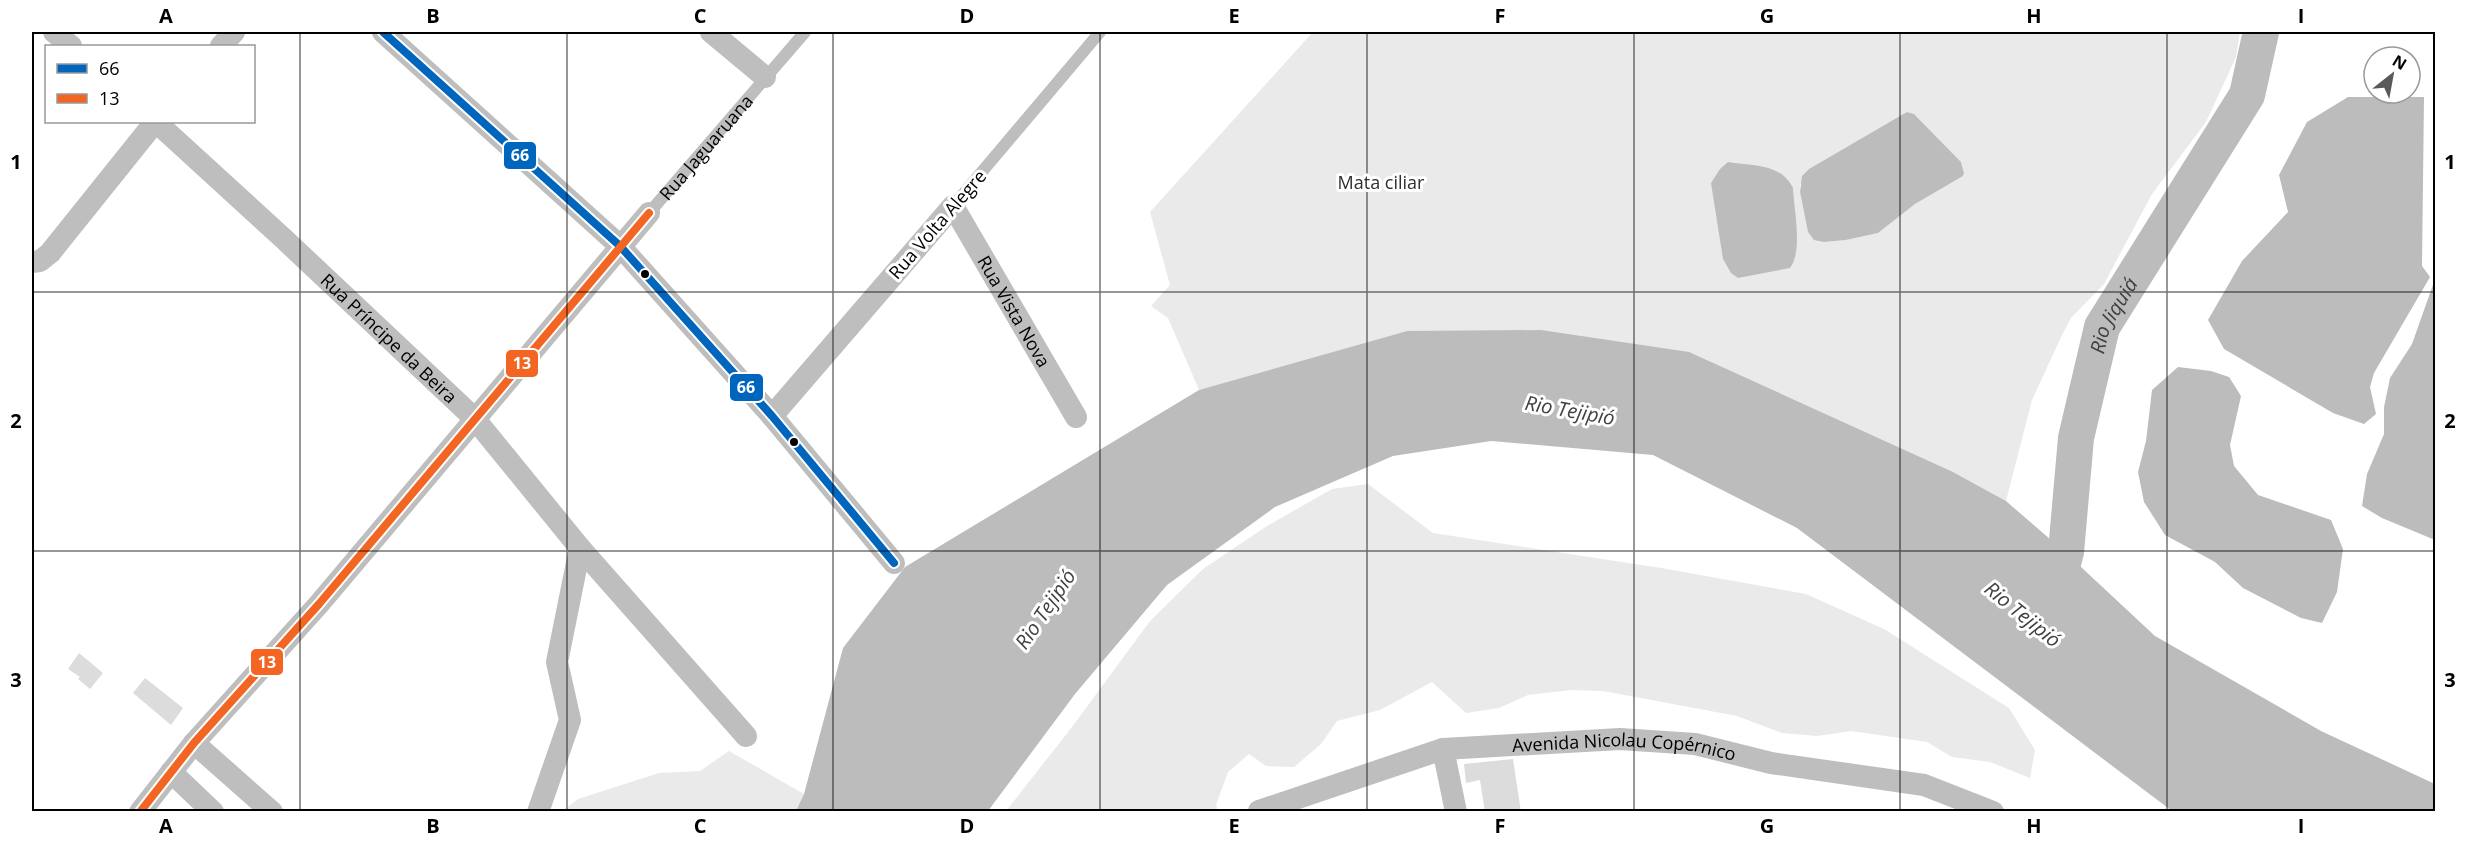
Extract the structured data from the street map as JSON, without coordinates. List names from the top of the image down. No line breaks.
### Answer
{"streets":{"street":["Rua Jaguaruana","Rua Volta Alegre","Rua Vista Nova","Rua Príncipe da Beira","Avenida Nicolau Copérnico"]},"crossings":[["Rua Jaguaruana","Rua Príncipe da Beira"],["Rua Volta Alegre","Rua Vista Nova"]],"water":["Rio Jiquiá","Rio Tejipió"],"parks":["Mata ciliar"],"lines":["transit line 66","transit line 13"],"legend":["66","13"],"north":"top right","grid":{"columns":["A","B","C","D","E","F","G","H","I"],"rows":["1","2","3"]}}
